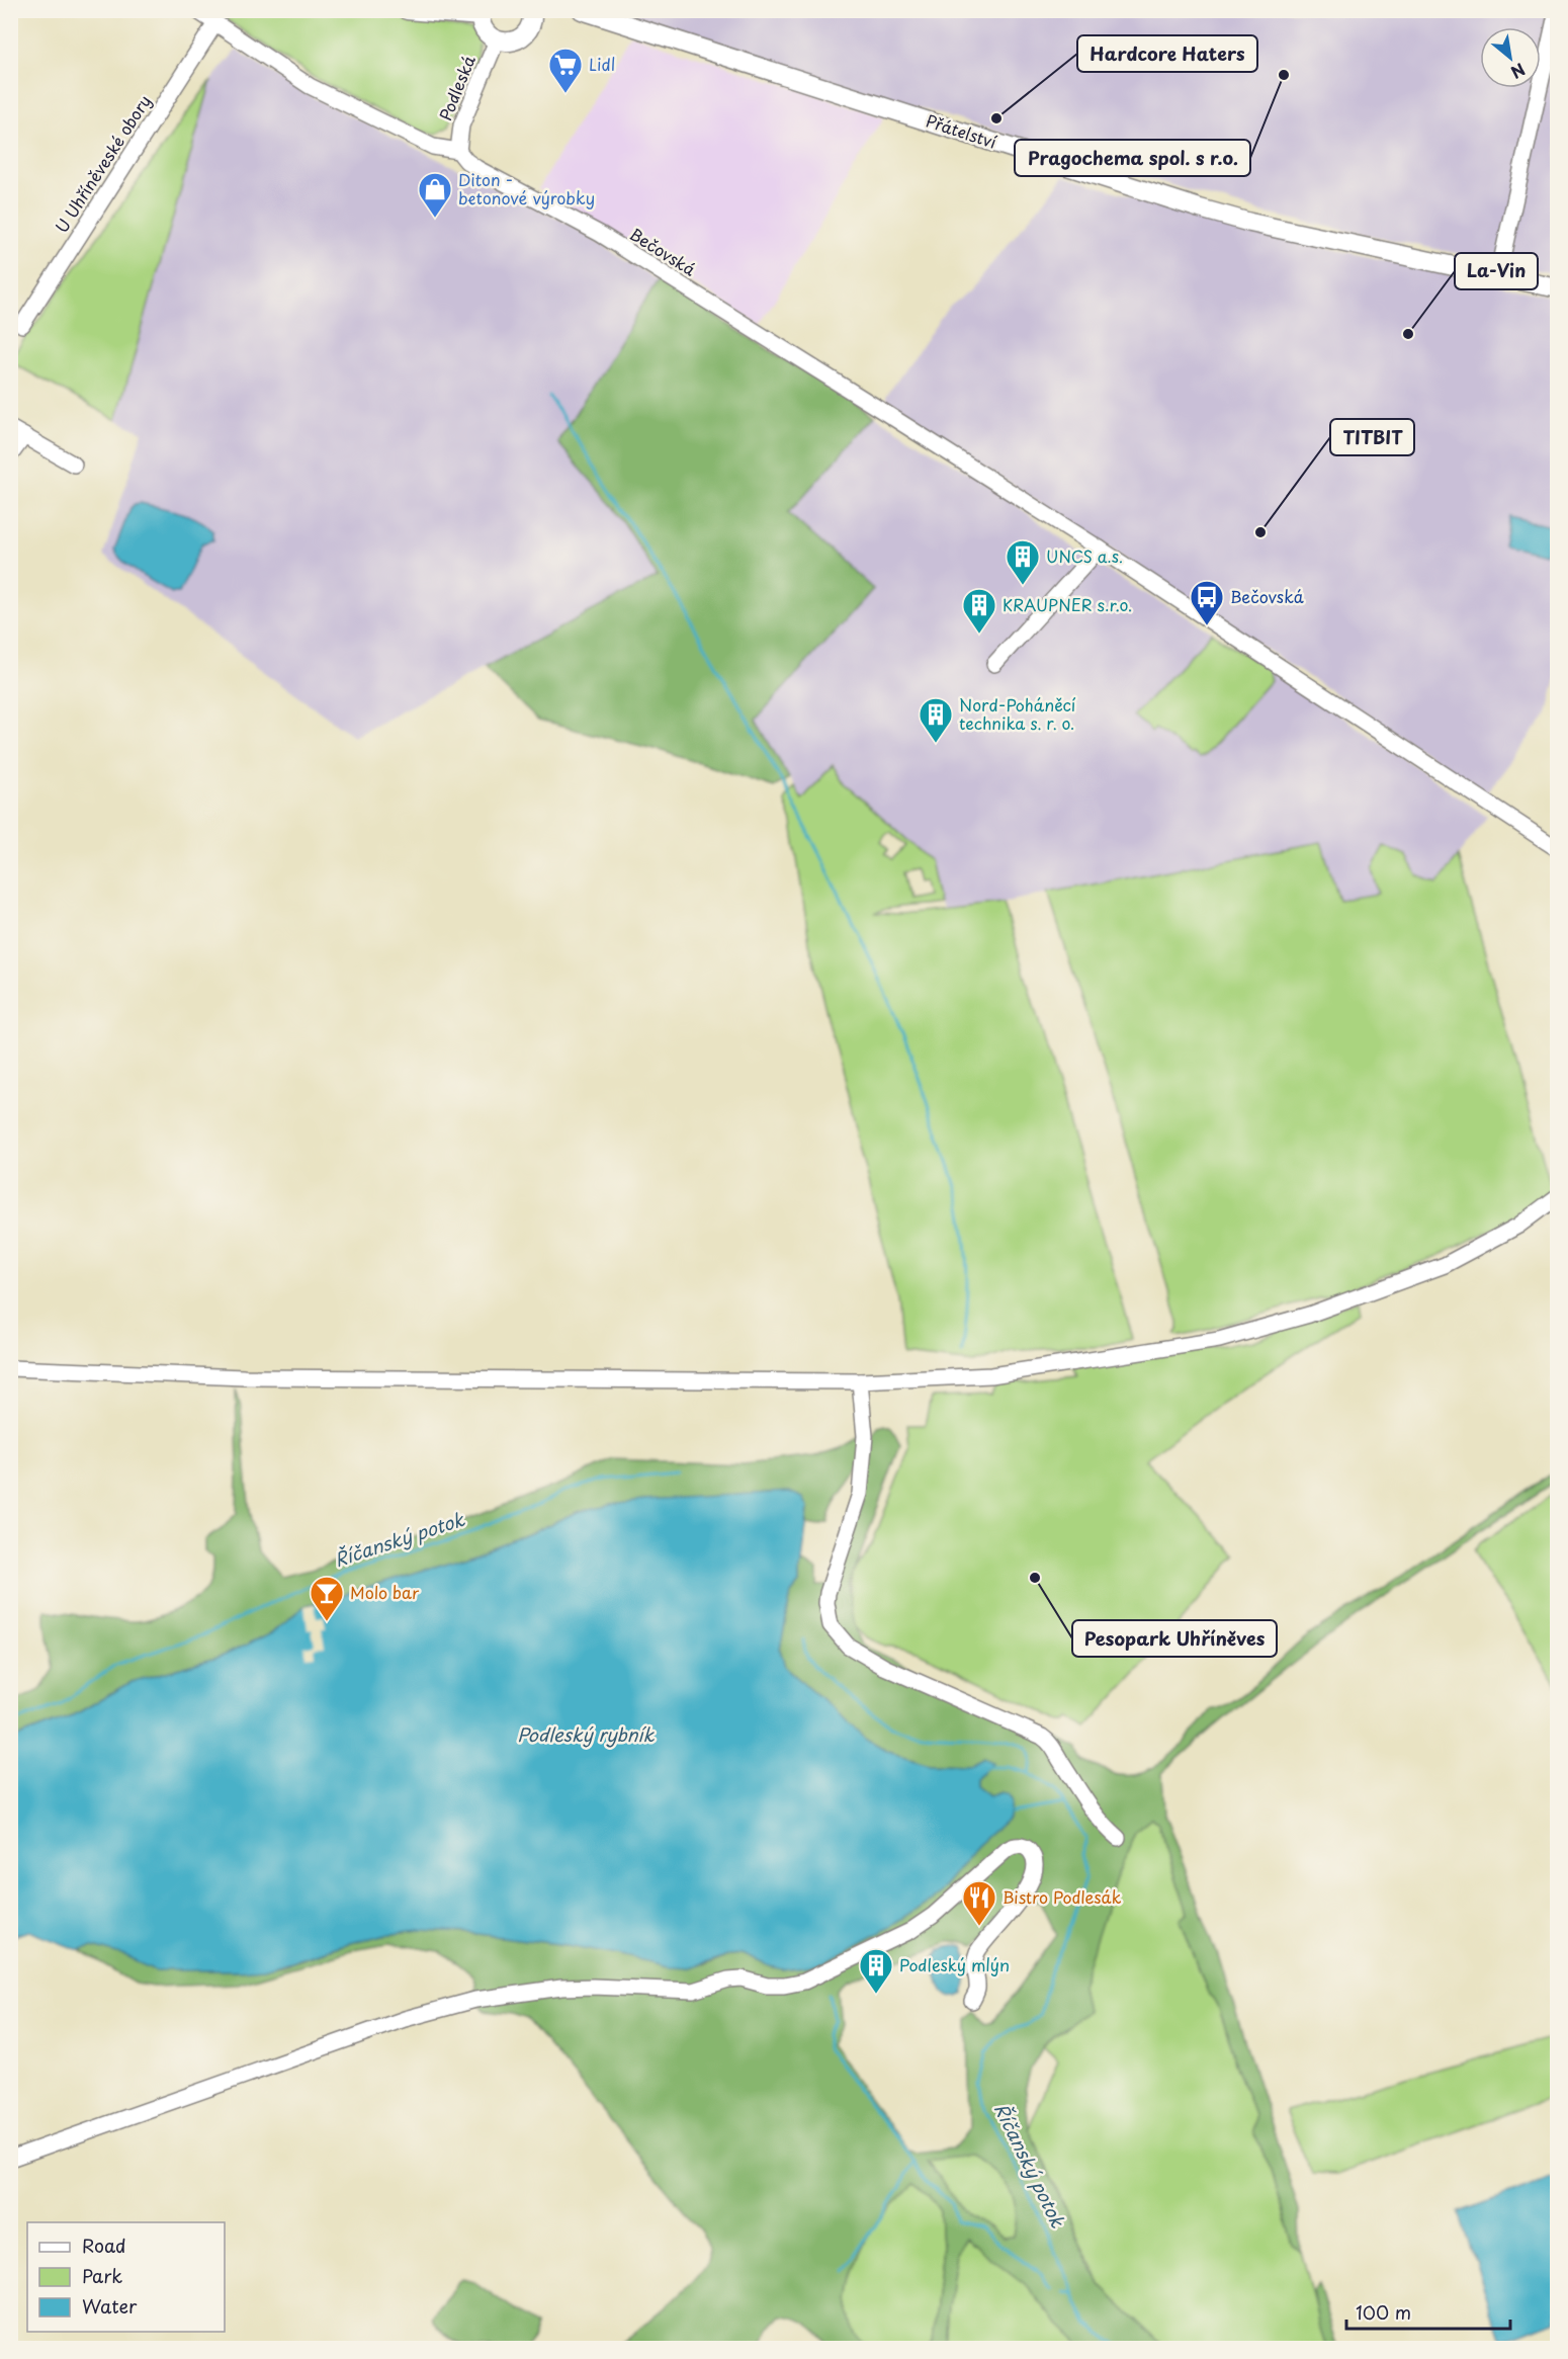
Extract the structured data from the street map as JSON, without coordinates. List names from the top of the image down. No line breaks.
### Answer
{"streets":{"main road":["Přátelství"],"street":["Podleská","U Uhříněveské obory","Bečovská"]},"crossings":[["Podleská","Bečovská"],["U Uhříněveské obory","Bečovská"]],"water":["Říčanský potok","Podleský rybník"],"places":{"other":["Pragochema spol. s r.o.","Hardcore Haters","La-Vin","TITBIT","Pesopark Uhříněves"],"supermarket":["Lidl"],"shop":["Diton - betonové výrobky"],"building":["UNCS a.s.","KRAUPNER s.r.o.","Nord-Poháněcí technika s. r. o.","Podleský mlýn"],"bus stop":["Bečovská"],"bar":["Molo bar"],"restaurant":["Bistro Podlesák"]},"legend":["Road","Park","Water"],"scale_bar":"100 m","north":"bottom right"}
